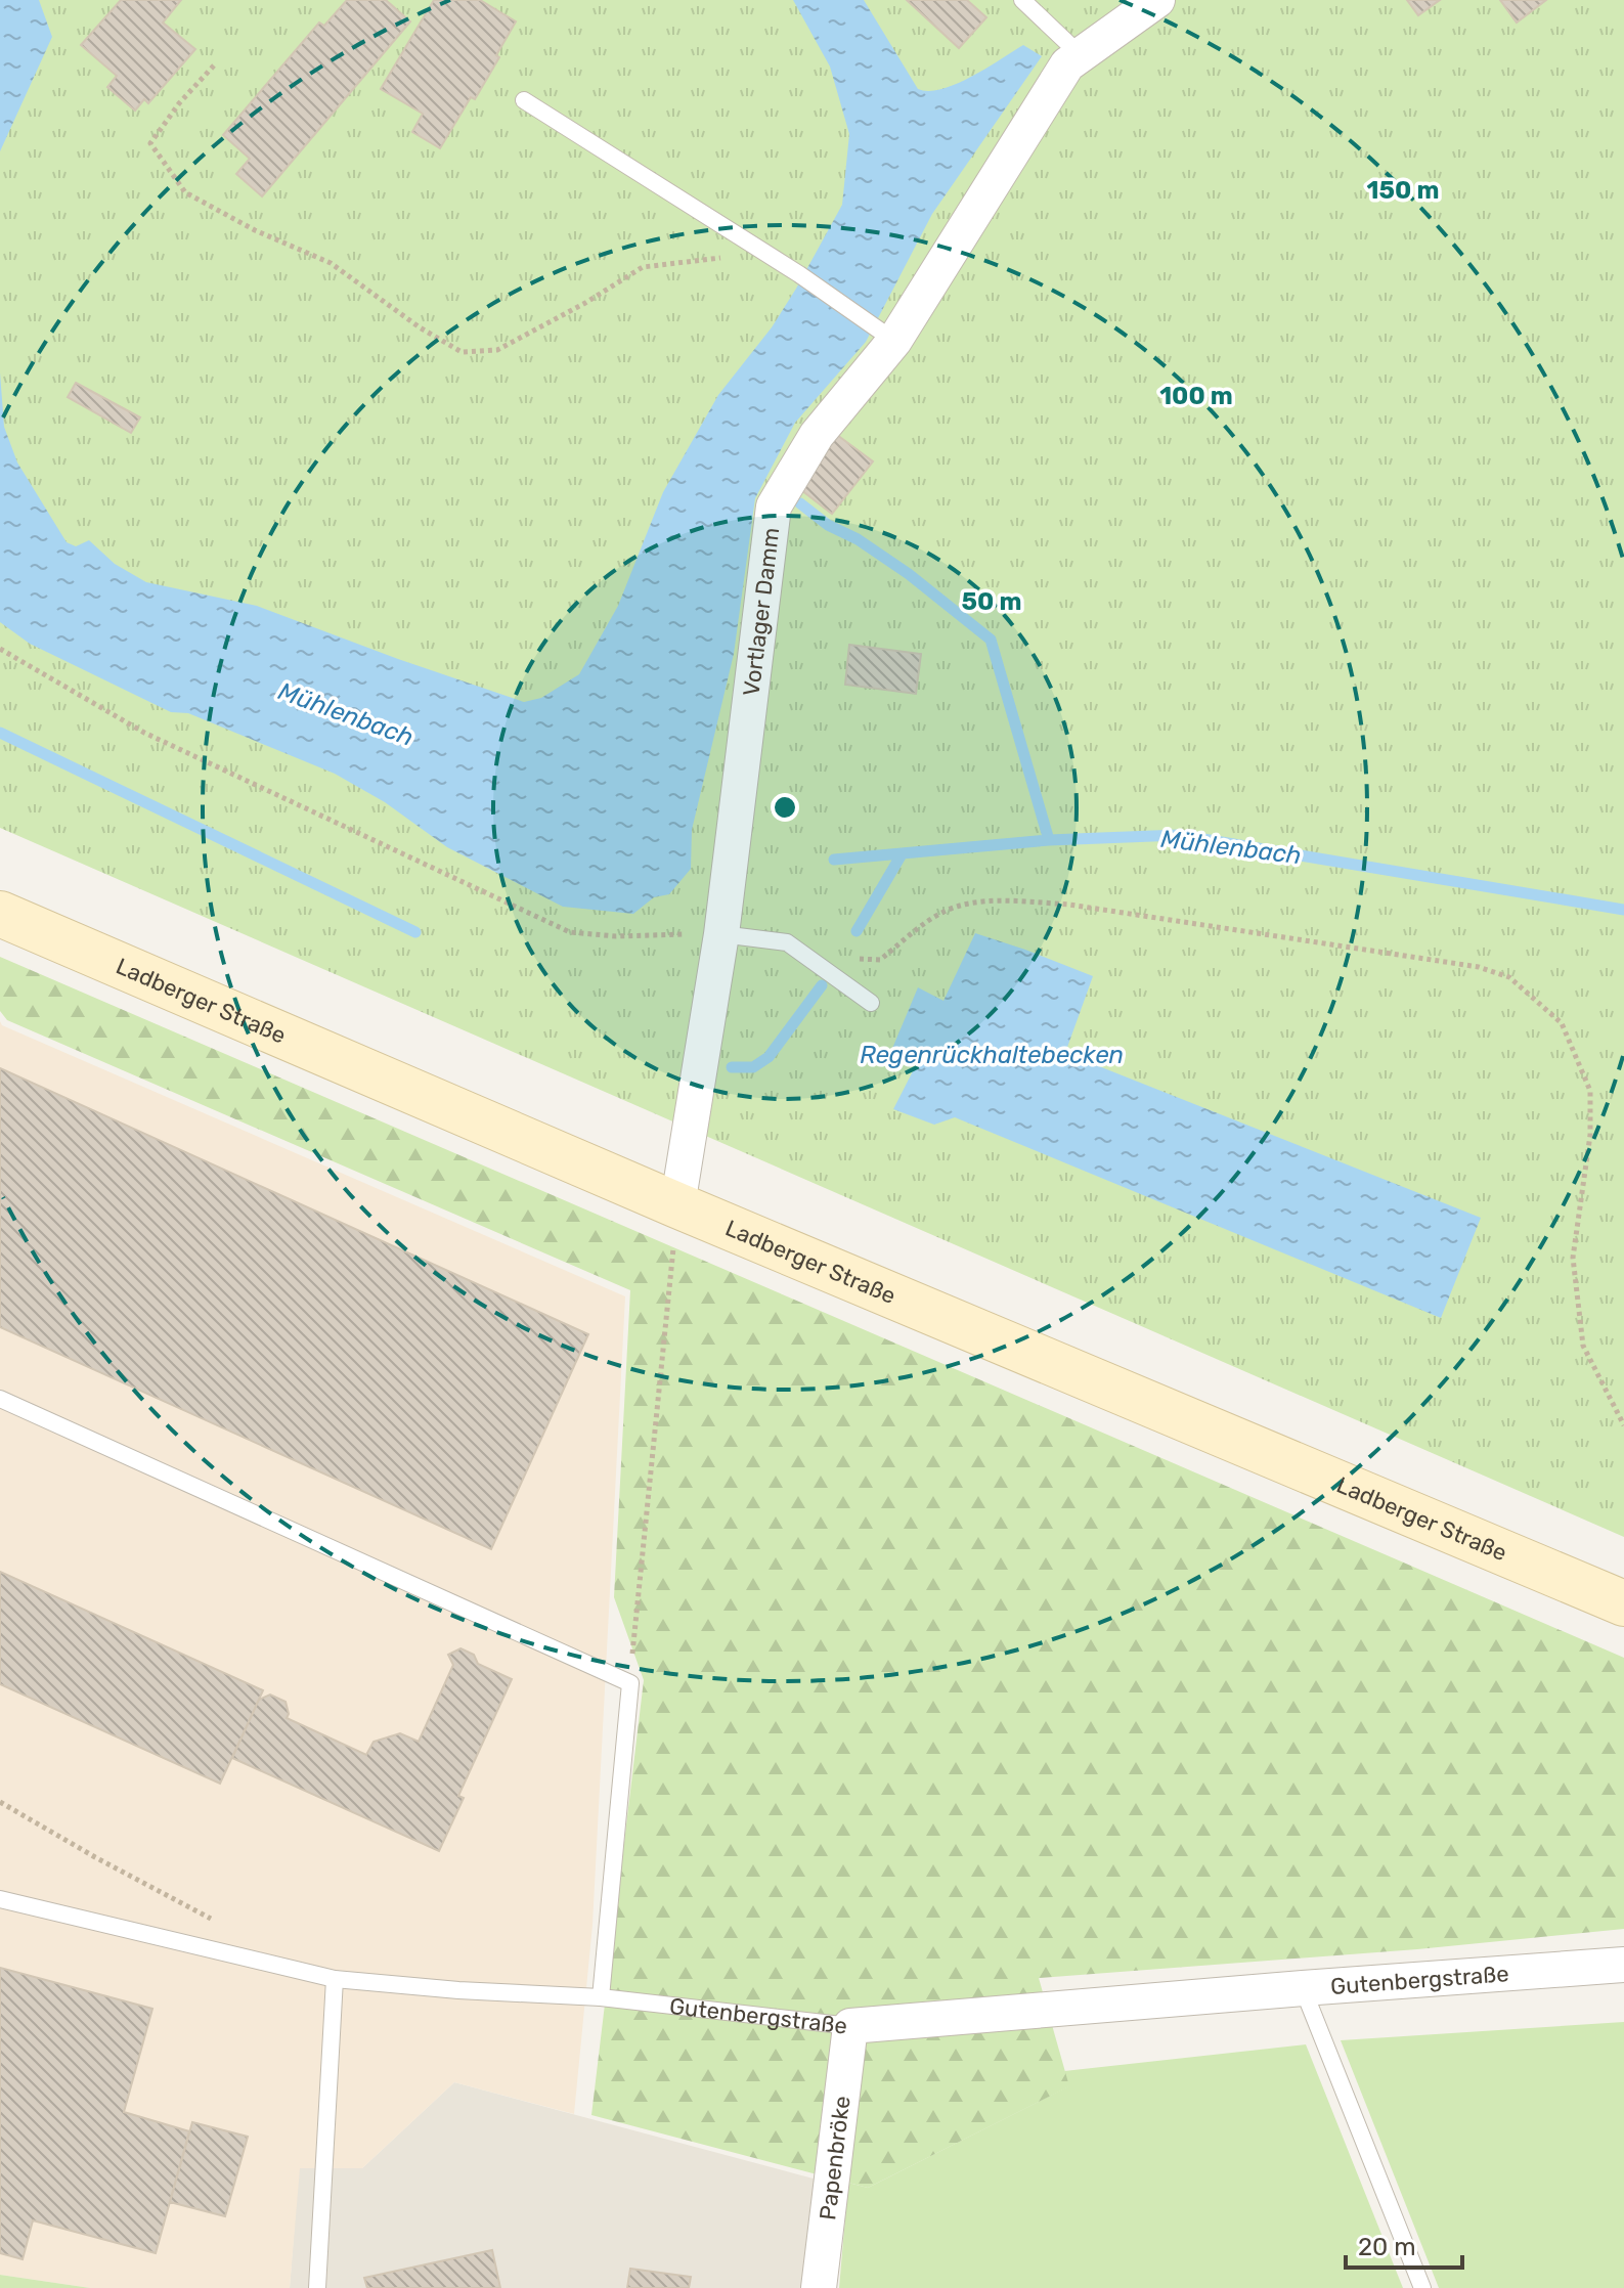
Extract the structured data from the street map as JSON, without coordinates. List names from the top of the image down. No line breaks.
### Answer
{"streets":{"main road":["Ladberger Straße"],"street":["Vortlager Damm","Gutenbergstraße","Papenbröke"]},"crossings":[["Vortlager Damm","Ladberger Straße"],["Gutenbergstraße","Papenbröke"]],"water":["Mühlenbach","Regenrückhaltebecken"],"scale_bar":"20 m","rings":["150 m","100 m","50 m"]}
